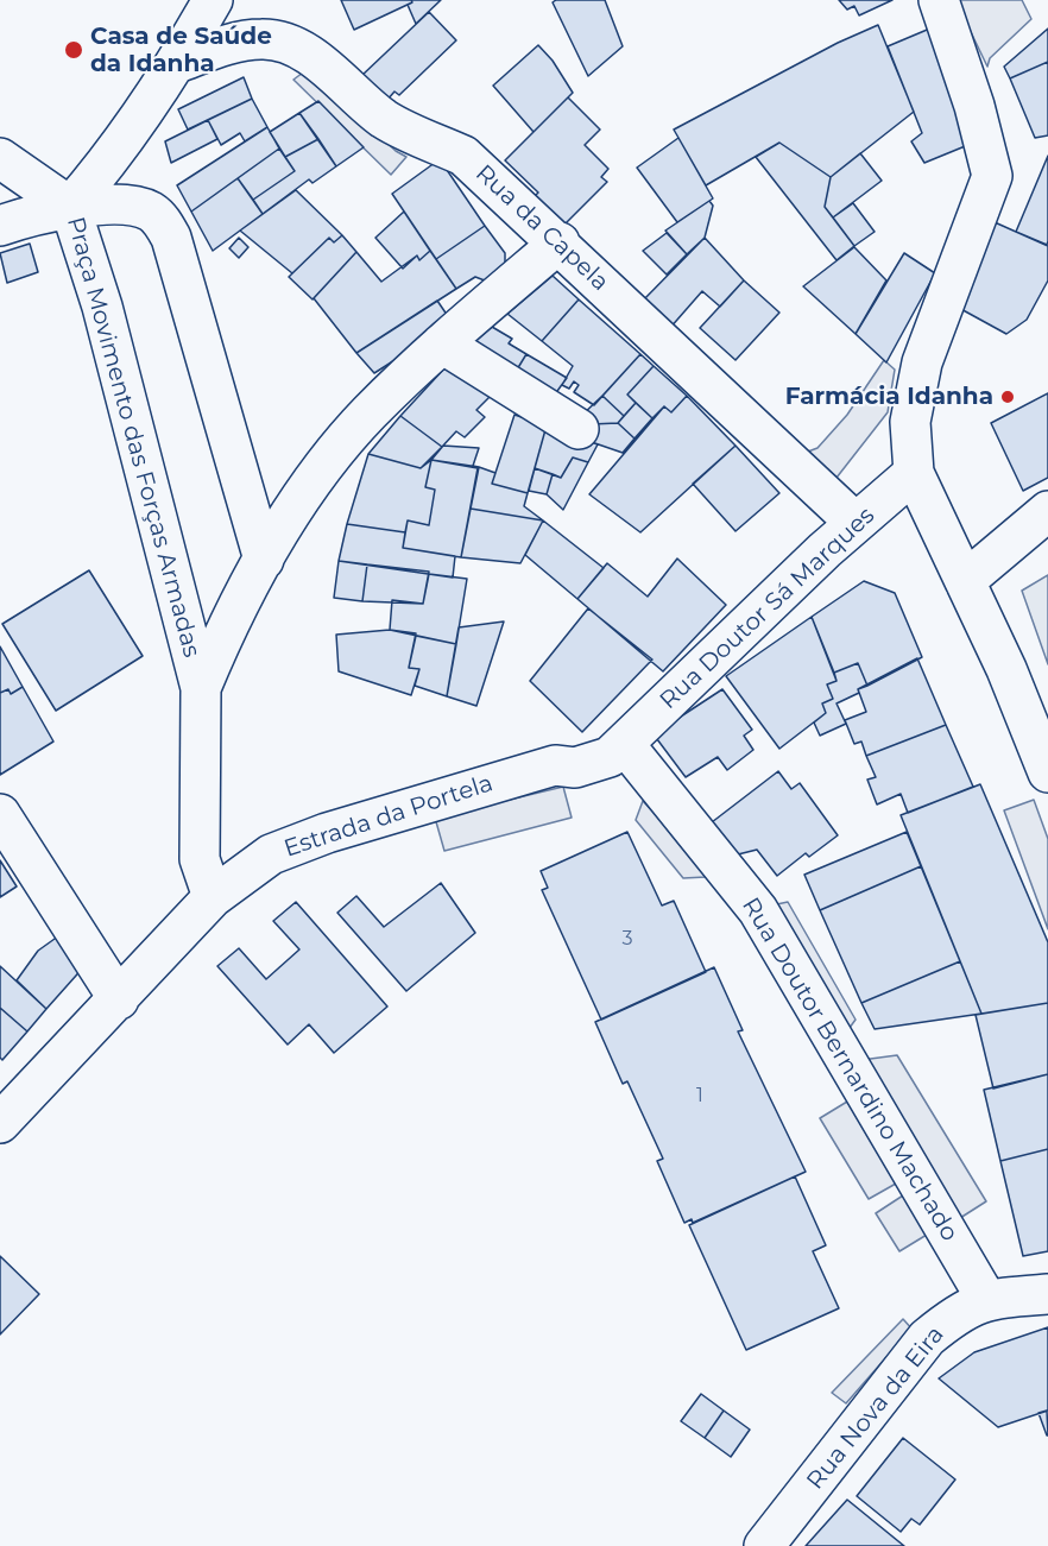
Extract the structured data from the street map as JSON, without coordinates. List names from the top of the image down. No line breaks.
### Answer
{"streets":{"street":["Rua da Capela","Praça Movimento das Forças Armadas","Rua Doutor Sá Marques","Estrada da Portela","Rua Doutor Bernardino Machado","Rua Nova da Eira"]},"crossings":[["Rua da Capela","Praça Movimento das Forças Armadas"],["Rua da Capela","Rua Doutor Sá Marques"],["Praça Movimento das Forças Armadas","Estrada da Portela"],["Rua Doutor Sá Marques","Estrada da Portela"],["Rua Doutor Sá Marques","Rua Doutor Bernardino Machado"],["Estrada da Portela","Rua Doutor Bernardino Machado"],["Rua Doutor Bernardino Machado","Rua Nova da Eira"]],"places":["Casa de Saúde da Idanha","Farmácia Idanha"],"house_numbers":["3","1"]}
